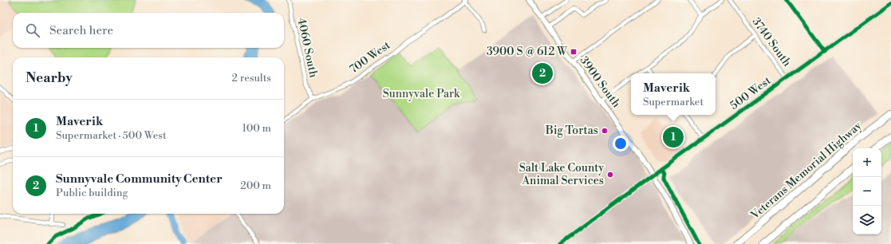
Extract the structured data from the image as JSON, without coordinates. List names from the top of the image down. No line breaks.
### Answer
{"streets":{"highway":["Veterans Memorial Highway"],"main road":["3900 South","500 West"],"street":["3740 South","4060 South","700 West"]},"crossings":[["3740 South","500 West"],["4060 South","700 West"],["3900 South","500 West"]],"parks":["Sunnyvale Park"],"places":{"transit":["3900 S @ 612 W"],"other":["Big Tortas","Salt Lake County Animal Services"]},"page":{"search":"Search here","heading":["Nearby","2 results"],"pins":["2","1"],"popup":["Maverik","Supermarket"],"list":[{"mark":"1","name":"Maverik","note":"Supermarket · 500 West","value":"100 m"},{"mark":"2","name":"Sunnyvale Community Center","note":"Public building","value":"200 m"}],"map_buttons":["+","−"]}}
